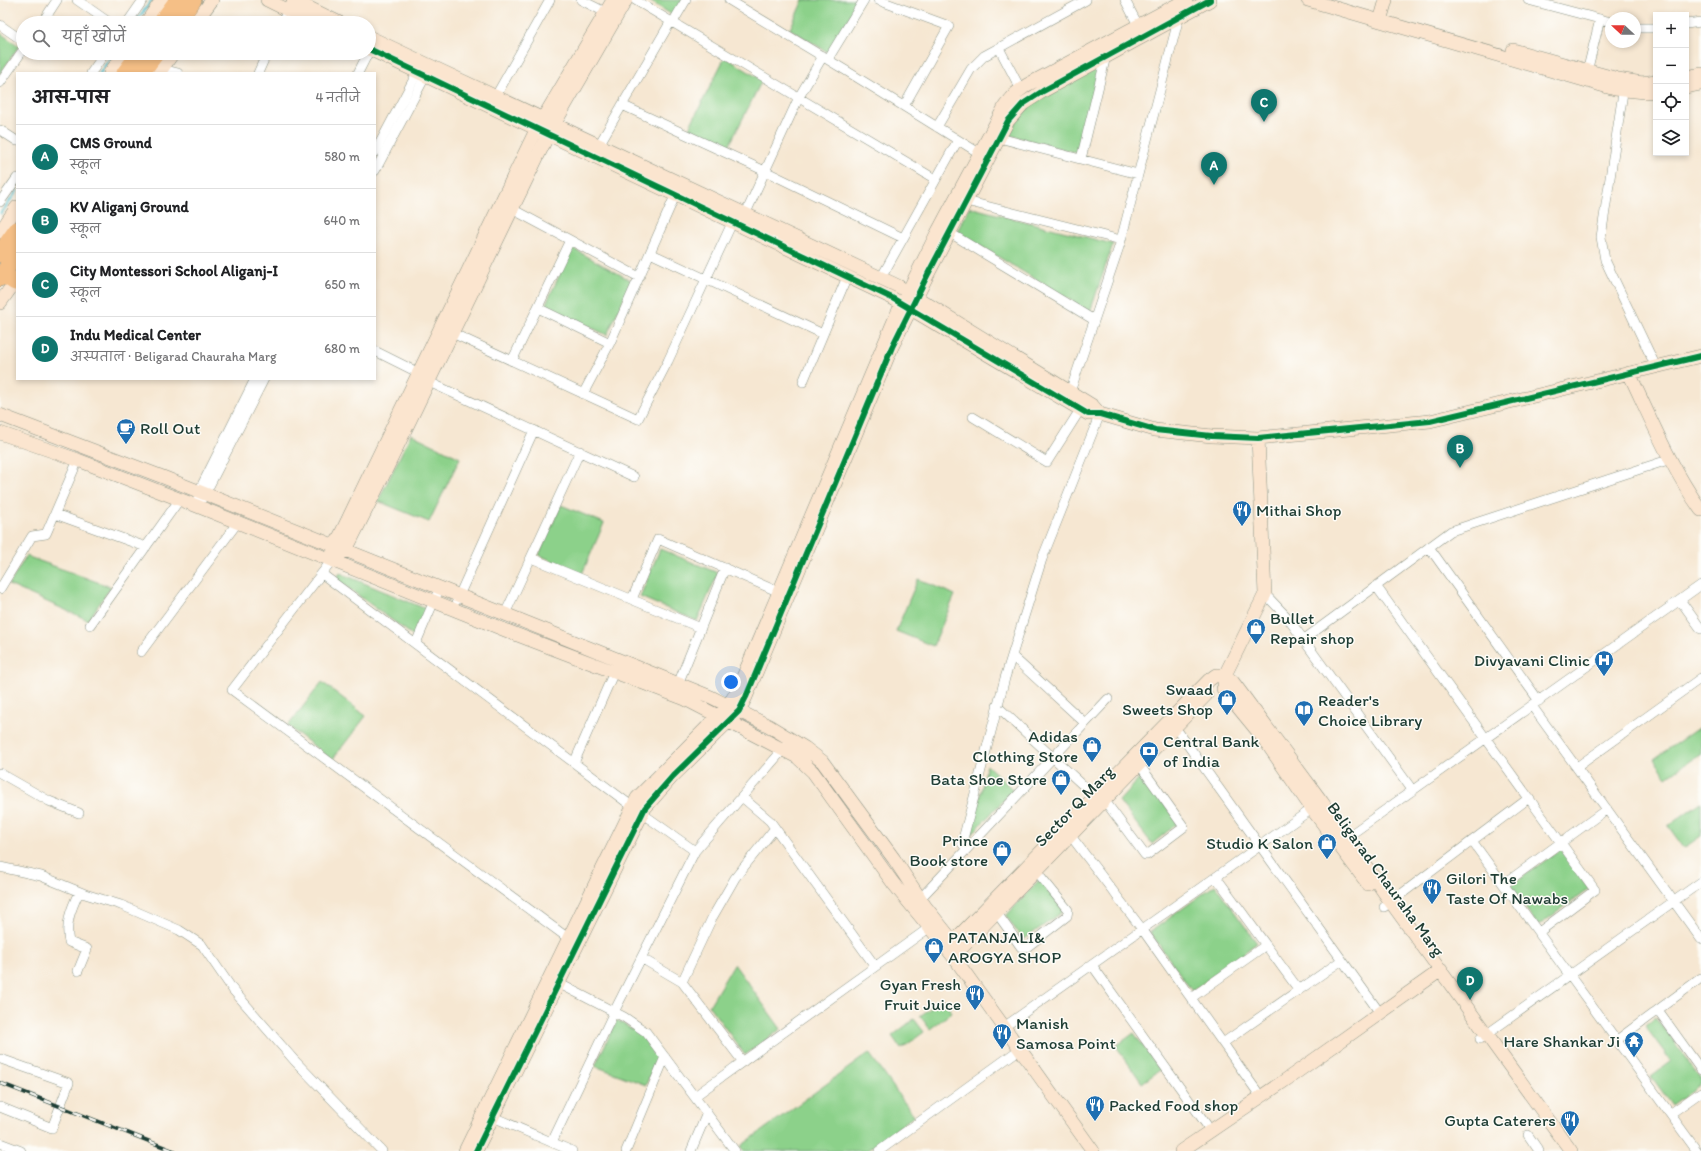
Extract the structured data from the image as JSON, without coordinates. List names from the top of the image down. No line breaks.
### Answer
{"streets":{"street":["Sector Q Marg","Beligarad Chauraha Marg"]},"crossings":[["Sector Q Marg","Beligarad Chauraha Marg"]],"places":{"cafe":["Roll Out"],"restaurant":["Mithai Shop","Gilori The Taste Of Nawabs","Gyan Fresh Fruit Juice","Manish Samosa Point","Packed Food shop","Gupta Caterers"],"shop":["Bullet Repair shop","Swaad Sweets Shop","Adidas Clothing Store","Bata Shoe Store","Studio K Salon","Prince Book store","PATANJALI& AROGYA SHOP"],"hospital":["Divyavani Clinic"],"library":["Reader's Choice Library"],"bank":["Central Bank of India"],"temple":["Hare Shankar Ji"]},"north":"left","page":{"map_buttons":["+","−"],"search":"यहाँ खोजें","heading":["आस-पास","4 नतीजे"],"pins":["C","A","B","D"],"list":[{"mark":"A","name":"CMS Ground","note":"स्कूल","value":"580 m"},{"mark":"B","name":"KV Aliganj Ground","note":"स्कूल","value":"640 m"},{"mark":"C","name":"City Montessori School Aliganj-I","note":"स्कूल","value":"650 m"},{"mark":"D","name":"Indu Medical Center","note":"अस्पताल · Beligarad Chauraha Marg","value":"680 m"}]}}
